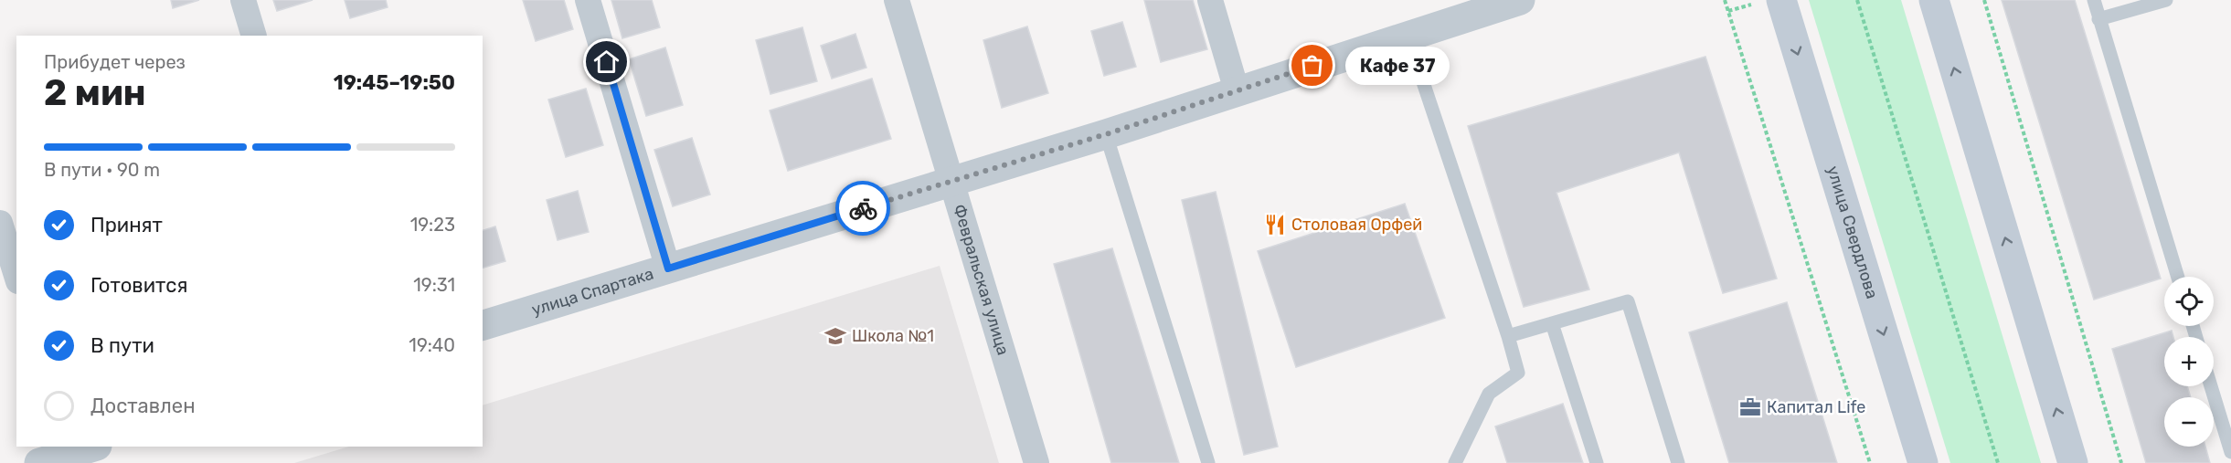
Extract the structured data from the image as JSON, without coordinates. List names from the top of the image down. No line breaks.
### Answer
{"streets":{"main road":["улица Свердлова"],"street":["Февральская улица","улица Спартака"]},"crossings":[["Февральская улица","улица Спартака"]],"places":{"other":["Кафе 37"],"restaurant":["Столовая Орфей"],"school or university":["Школа №1"],"office":["Капитал Life"]},"page":{"heading":["2 мин","Прибудет через","19:45–19:50"],"bubble":"Кафе 37","bar":"В пути · 90 m","list":[["Принят","19:23"],["Готовится","19:31"],["В пути","19:40"],"Доставлен"],"map_buttons":["+","−"]}}
